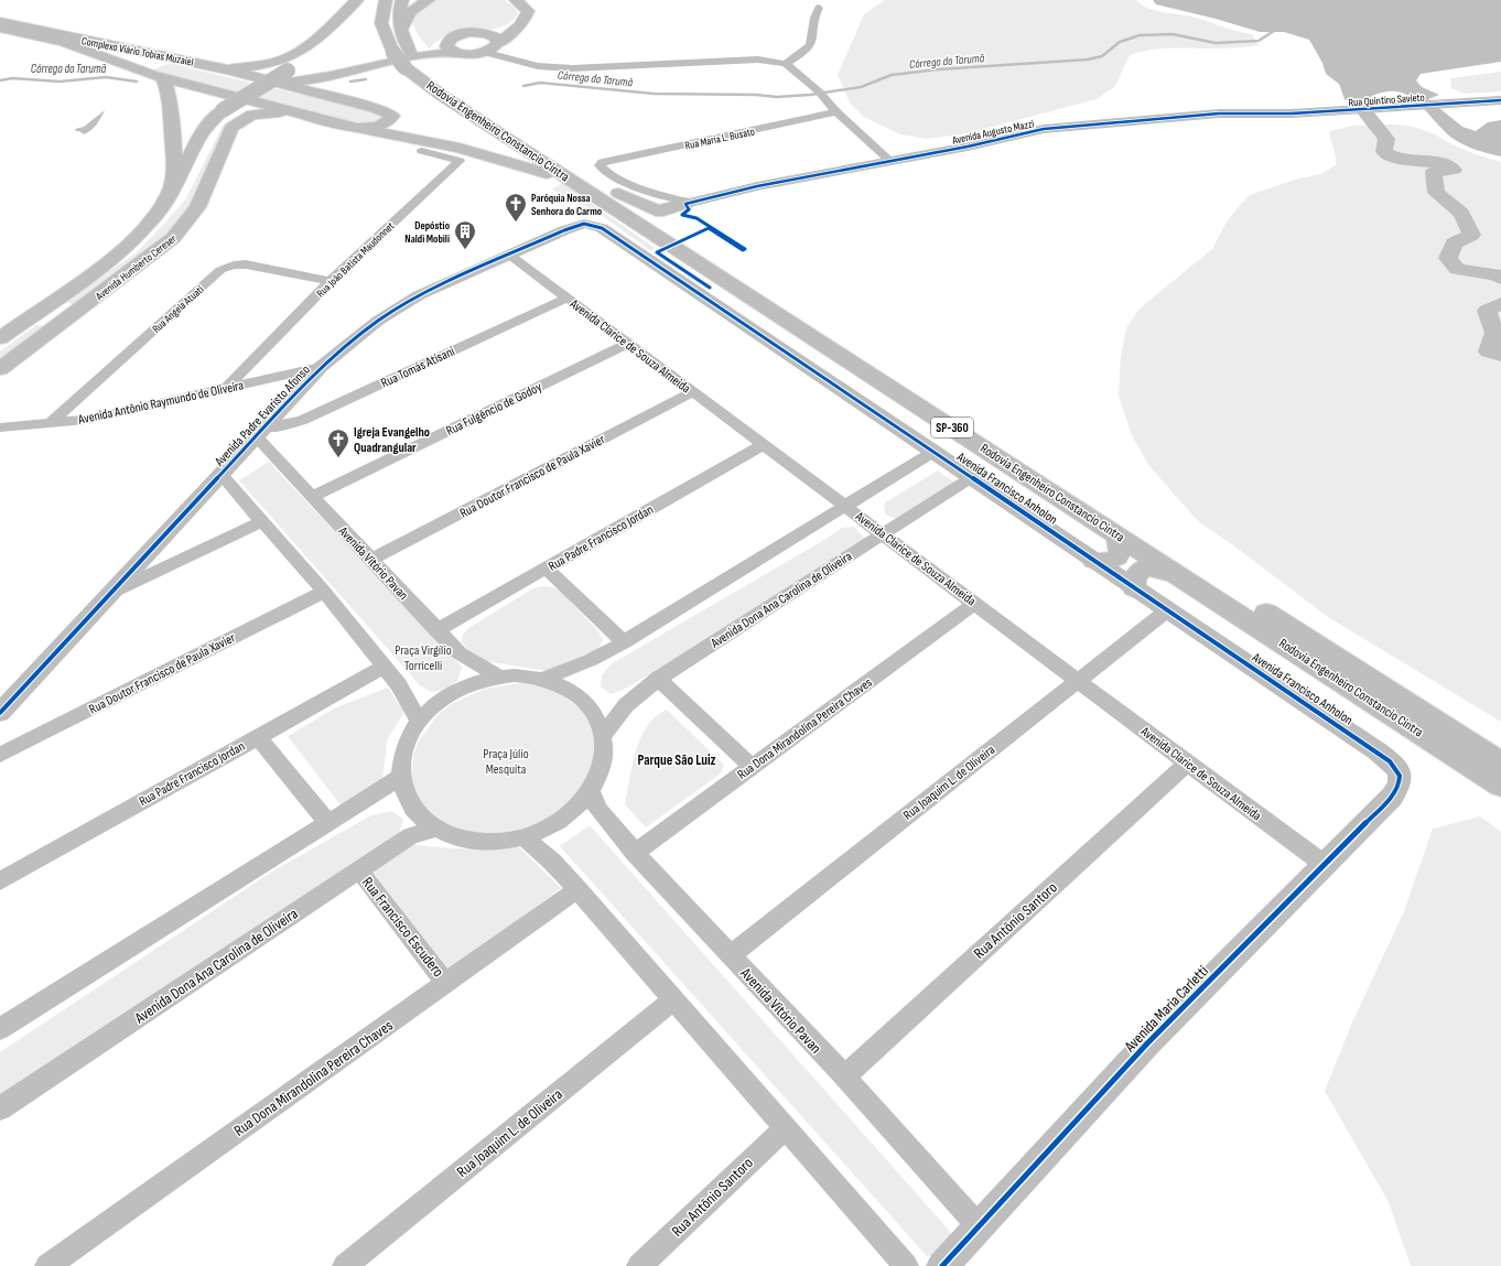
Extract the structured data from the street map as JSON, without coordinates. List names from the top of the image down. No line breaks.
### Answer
{"streets":{"main road":["Complexo Viário Tobias Muzaiel","Rodovia Engenheiro Constancio Cintra","Avenida Humberto Cereser","SP-360"],"street":["Rua Quintino Savieto","Avenida Augusto Mazzi","Rua Maria L. Busato","Rua João Batista Maudonnet","Rua Angela Atuati","Avenida Clarice de Souza Almeida","Rua Tomás Atisani","Avenida Antônio Raymundo de Oliveira","Rua Fulgêncio de Godoy","Avenida Padre Evaristo Afonso","Rua Doutor Francisco de Paula Xavier","Avenida Francisco Anholon","Rua Padre Francisco Jordan","Avenida Vitório Pavan","Avenida Dona Ana Carolina de Oliveira","Rua Dona Mirandolina Pereira Chaves","Rua Joaquim L. de Oliveira","Rua Antônio Santoro","Rua Francisco Escudero","Avenida Maria Carletti"]},"crossings":[["Complexo Viário Tobias Muzaiel","Rodovia Engenheiro Constancio Cintra"],["Complexo Viário Tobias Muzaiel","SP-360"],["Rua Quintino Savieto","Avenida Augusto Mazzi"],["Rodovia Engenheiro Constancio Cintra","SP-360"],["Avenida Augusto Mazzi","Rua Maria L. Busato"],["Rua João Batista Maudonnet","Rua Angela Atuati"],["Rua João Batista Maudonnet","Avenida Antônio Raymundo de Oliveira"],["Rua Angela Atuati","Avenida Antônio Raymundo de Oliveira"],["Avenida Clarice de Souza Almeida","Rua Tomás Atisani"],["Avenida Clarice de Souza Almeida","Rua Fulgêncio de Godoy"],["Avenida Clarice de Souza Almeida","Avenida Padre Evaristo Afonso"],["Avenida Clarice de Souza Almeida","Rua Doutor Francisco de Paula Xavier"],["Avenida Clarice de Souza Almeida","Rua Padre Francisco Jordan"],["Avenida Clarice de Souza Almeida","Avenida Dona Ana Carolina de Oliveira"],["Avenida Clarice de Souza Almeida","Rua Dona Mirandolina Pereira Chaves"],["Avenida Clarice de Souza Almeida","Rua Joaquim L. de Oliveira"],["Avenida Clarice de Souza Almeida","Rua Antônio Santoro"],["Avenida Clarice de Souza Almeida","Avenida Maria Carletti"],["Rua Tomás Atisani","Avenida Padre Evaristo Afonso"],["Rua Tomás Atisani","Avenida Vitório Pavan"],["Avenida Antônio Raymundo de Oliveira","Avenida Padre Evaristo Afonso"],["Rua Fulgêncio de Godoy","Avenida Vitório Pavan"],["Avenida Padre Evaristo Afonso","Avenida Francisco Anholon"],["Avenida Padre Evaristo Afonso","Avenida Vitório Pavan"],["Rua Doutor Francisco de Paula Xavier","Avenida Vitório Pavan"],["Avenida Francisco Anholon","Avenida Dona Ana Carolina de Oliveira"],["Avenida Francisco Anholon","Rua Joaquim L. de Oliveira"],["Avenida Francisco Anholon","Avenida Maria Carletti"],["Rua Padre Francisco Jordan","Avenida Vitório Pavan"],["Avenida Vitório Pavan","Rua Dona Mirandolina Pereira Chaves"],["Avenida Vitório Pavan","Rua Joaquim L. de Oliveira"],["Avenida Vitório Pavan","Rua Antônio Santoro"],["Avenida Vitório Pavan","Avenida Maria Carletti"],["Avenida Dona Ana Carolina de Oliveira","Rua Francisco Escudero"],["Rua Dona Mirandolina Pereira Chaves","Rua Francisco Escudero"]],"districts":["Parque São Luiz"],"water":["Córrego do Tarumã"],"parks":["Praça Virgílio Torricelli","Praça Júlio Mesquita"],"places":{"church":["Paróquia Nossa Senhora do Carmo","Igreja Evangelho Quadrangular"],"building":["Depóstio Naldi Mobili"]}}
